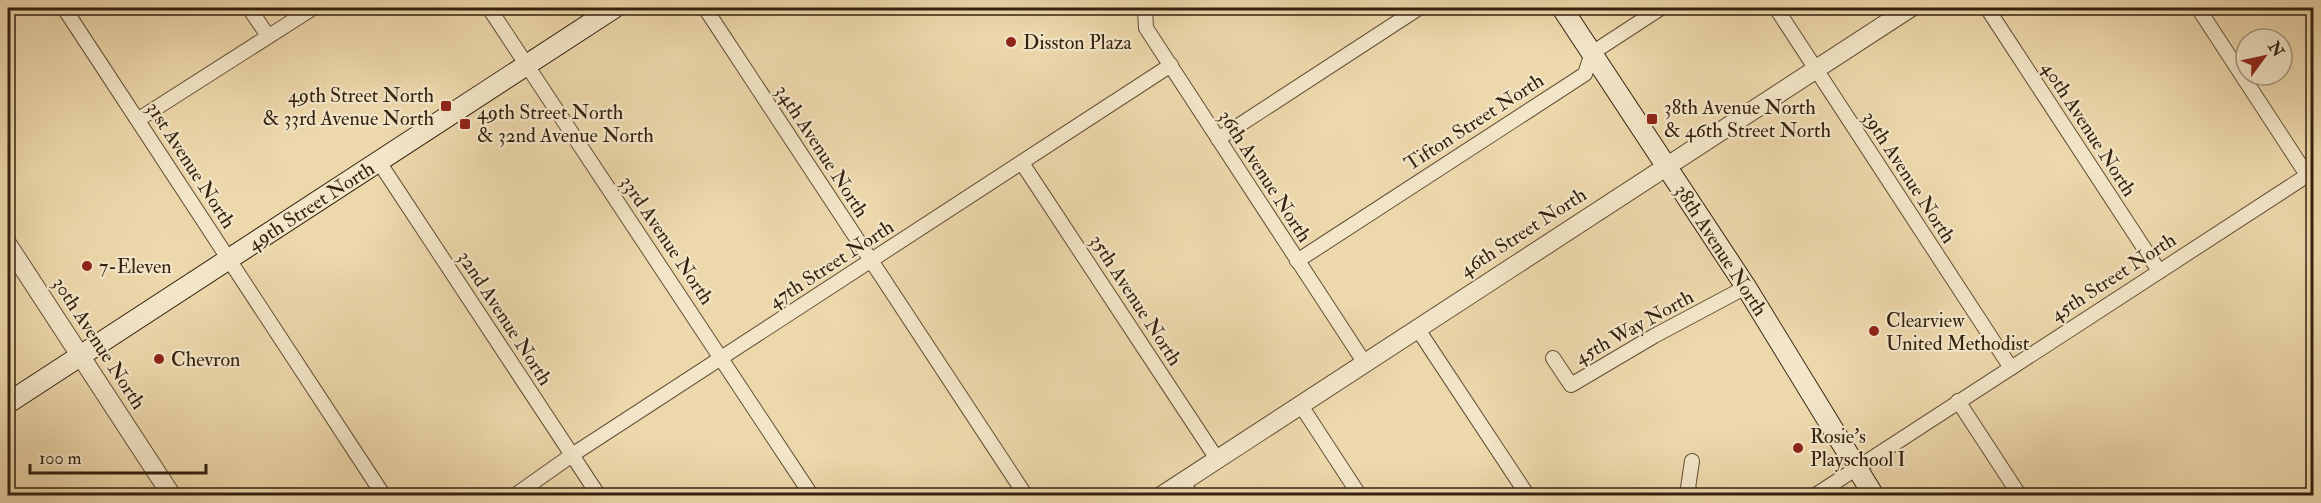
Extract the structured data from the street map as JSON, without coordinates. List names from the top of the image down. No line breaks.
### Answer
{"streets":{"main road":["49th Street North","38th Avenue North"],"street":["Tifton Street North","40th Avenue North","34th Avenue North","31st Avenue North","36th Avenue North","39th Avenue North","46th Street North","33rd Avenue North","47th Street North","45th Street North","35th Avenue North","32nd Avenue North","45th Way North","30th Avenue North"]},"crossings":[["Tifton Street North","36th Avenue North"],["Tifton Street North","38th Avenue North"],["40th Avenue North","45th Street North"],["34th Avenue North","47th Street North"],["31st Avenue North","49th Street North"],["36th Avenue North","46th Street North"],["36th Avenue North","47th Street North"],["39th Avenue North","46th Street North"],["39th Avenue North","45th Street North"],["49th Street North","33rd Avenue North"],["49th Street North","32nd Avenue North"],["49th Street North","30th Avenue North"],["46th Street North","38th Avenue North"],["46th Street North","35th Avenue North"],["33rd Avenue North","47th Street North"],["38th Avenue North","45th Street North"],["38th Avenue North","45th Way North"],["47th Street North","35th Avenue North"],["47th Street North","32nd Avenue North"]],"places":{"other":["Disston Plaza","7-Eleven","Clearview United Methodist","Chevron","Rosie's Playschool I"],"transit":["49th Street North & 33rd Avenue North","38th Avenue North & 46th Street North","49th Street North & 32nd Avenue North"]},"scale_bar":"100 m","north":"top right"}
